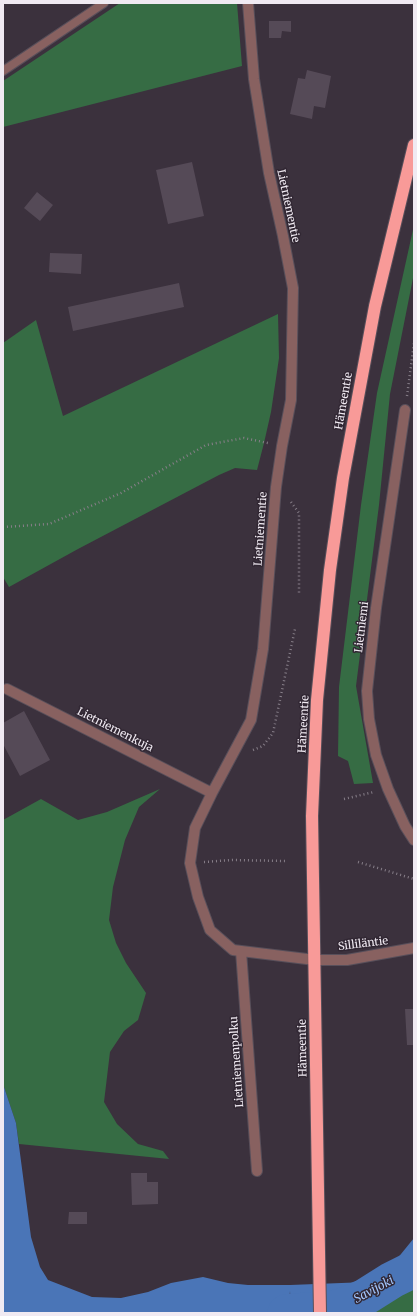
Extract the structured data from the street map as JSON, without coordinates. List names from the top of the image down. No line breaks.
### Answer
{"streets":{"highway":["Hämeentie"],"street":["Lietniementie","Lietniemi","Lietniemenkuja","Silliläntie","Lietniemenpolku"]},"crossings":[["Lietniementie","Hämeentie"],["Lietniementie","Lietniemenkuja"],["Lietniementie","Silliläntie"],["Lietniementie","Lietniemenpolku"],["Hämeentie","Silliläntie"]],"water":["Savijoki"]}
